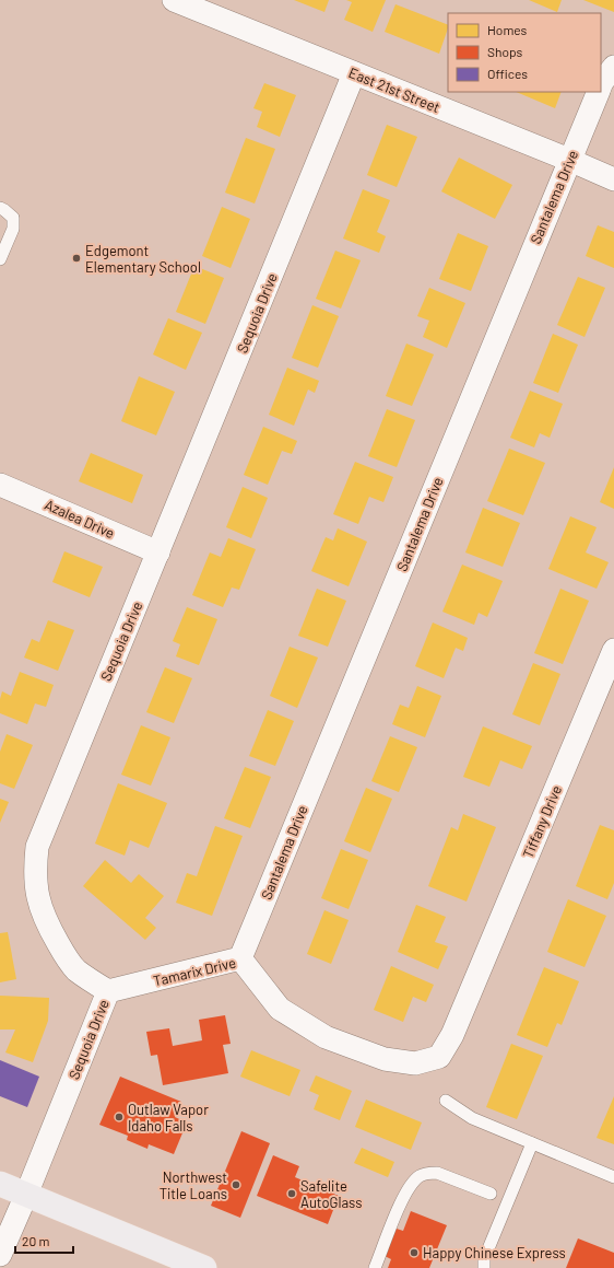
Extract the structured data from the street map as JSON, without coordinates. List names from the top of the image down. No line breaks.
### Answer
{"streets":{"street":["East 21st Street","Santalema Drive","Sequoia Drive","Azalea Drive","Tiffany Drive","Tamarix Drive"]},"crossings":[["East 21st Street","Santalema Drive"],["East 21st Street","Sequoia Drive"],["Santalema Drive","Tamarix Drive"],["Sequoia Drive","Azalea Drive"],["Sequoia Drive","Tamarix Drive"],["Tiffany Drive","Tamarix Drive"]],"places":["Edgemont Elementary School","Outlaw Vapor Idaho Falls","Northwest Title Loans","Safelite AutoGlass","Happy Chinese Express"],"legend":["Homes","Shops","Offices"],"scale_bar":"20 m"}
